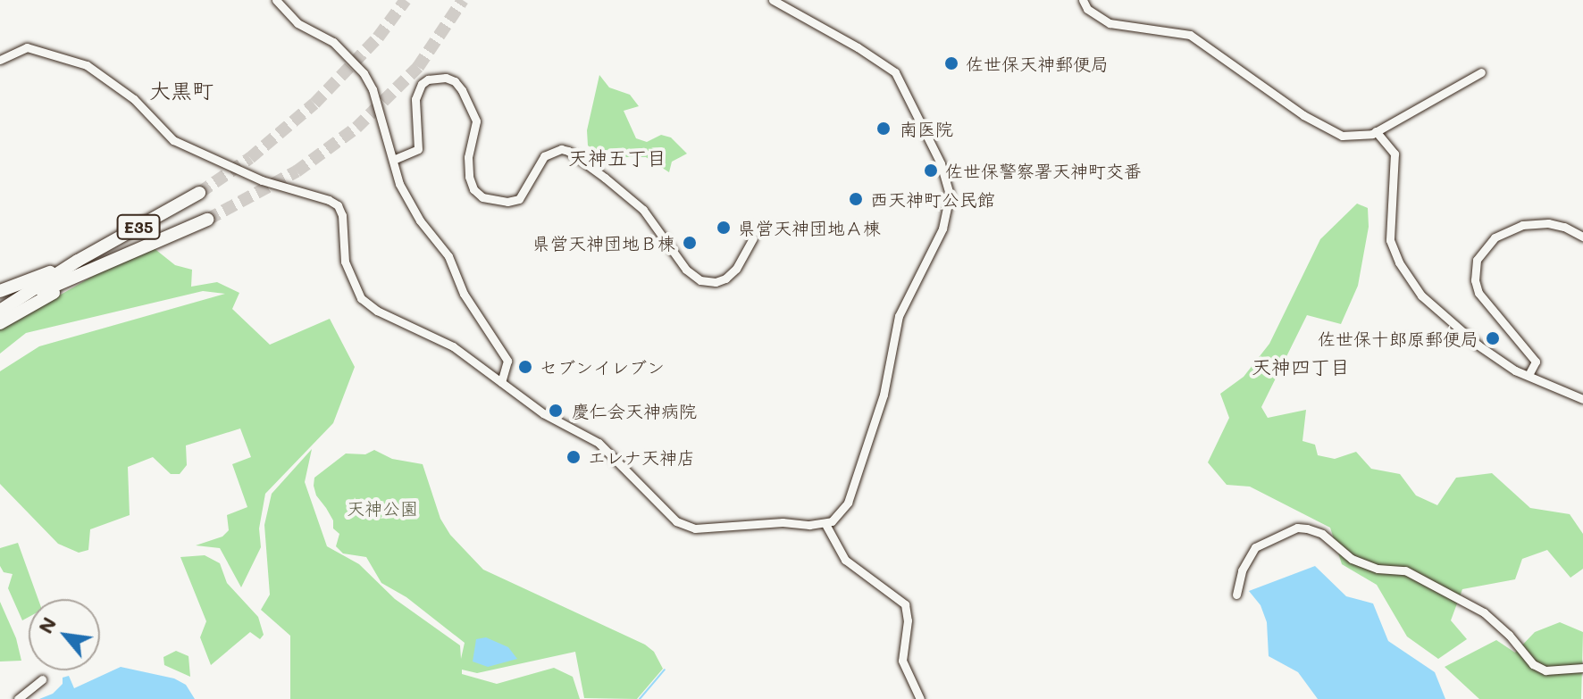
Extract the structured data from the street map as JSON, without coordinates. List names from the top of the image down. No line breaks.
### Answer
{"streets":{"highway":["E35"]},"districts":["大黒町","天神五丁目","天神四丁目"],"parks":["天神公園"],"places":["佐世保天神郵便局","南医院","佐世保警察署天神町交番","西天神町公民館","県営天神団地Ａ棟","県営天神団地Ｂ棟","佐世保十郎原郵便局","セブンイレブン","慶仁会天神病院","エレナ天神店"],"north":"top left"}
